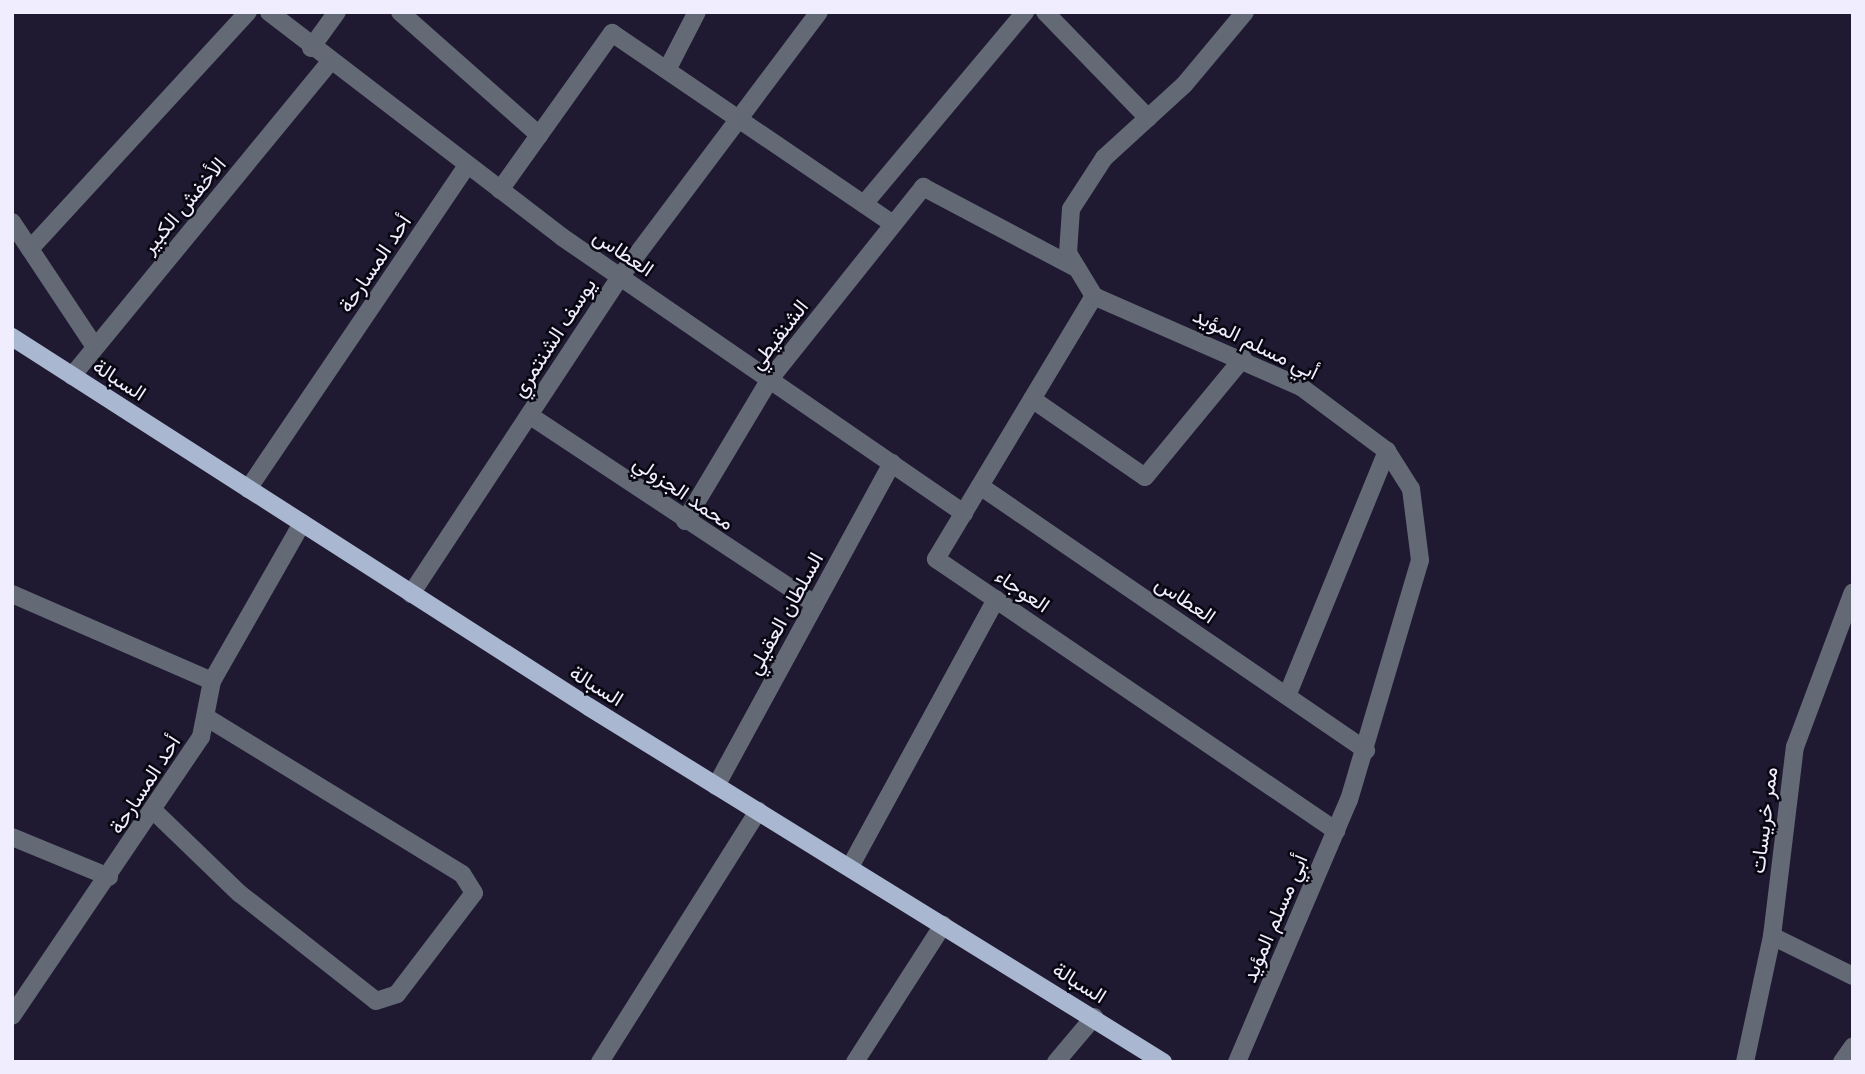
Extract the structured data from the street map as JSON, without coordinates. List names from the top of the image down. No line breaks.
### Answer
{"streets":{"main road":["السبالة"],"street":["الأخفش الكبير","العطاس","أحد المسارحة","الشنقيطي","يوسف الشنتمري","أبي مسلم المؤيد","محمد الجزولي","العوجاء","السلطان العقيلي","ممر خريسات"]},"crossings":[["الأخفش الكبير","العطاس"],["الأخفش الكبير","السبالة"],["العطاس","أحد المسارحة"],["العطاس","الشنقيطي"],["العطاس","يوسف الشنتمري"],["العطاس","أبي مسلم المؤيد"],["العطاس","العوجاء"],["العطاس","السلطان العقيلي"],["أحد المسارحة","السبالة"],["الشنقيطي","محمد الجزولي"],["يوسف الشنتمري","السبالة"],["يوسف الشنتمري","محمد الجزولي"],["أبي مسلم المؤيد","العوجاء"],["السبالة","السلطان العقيلي"],["محمد الجزولي","السلطان العقيلي"]]}
